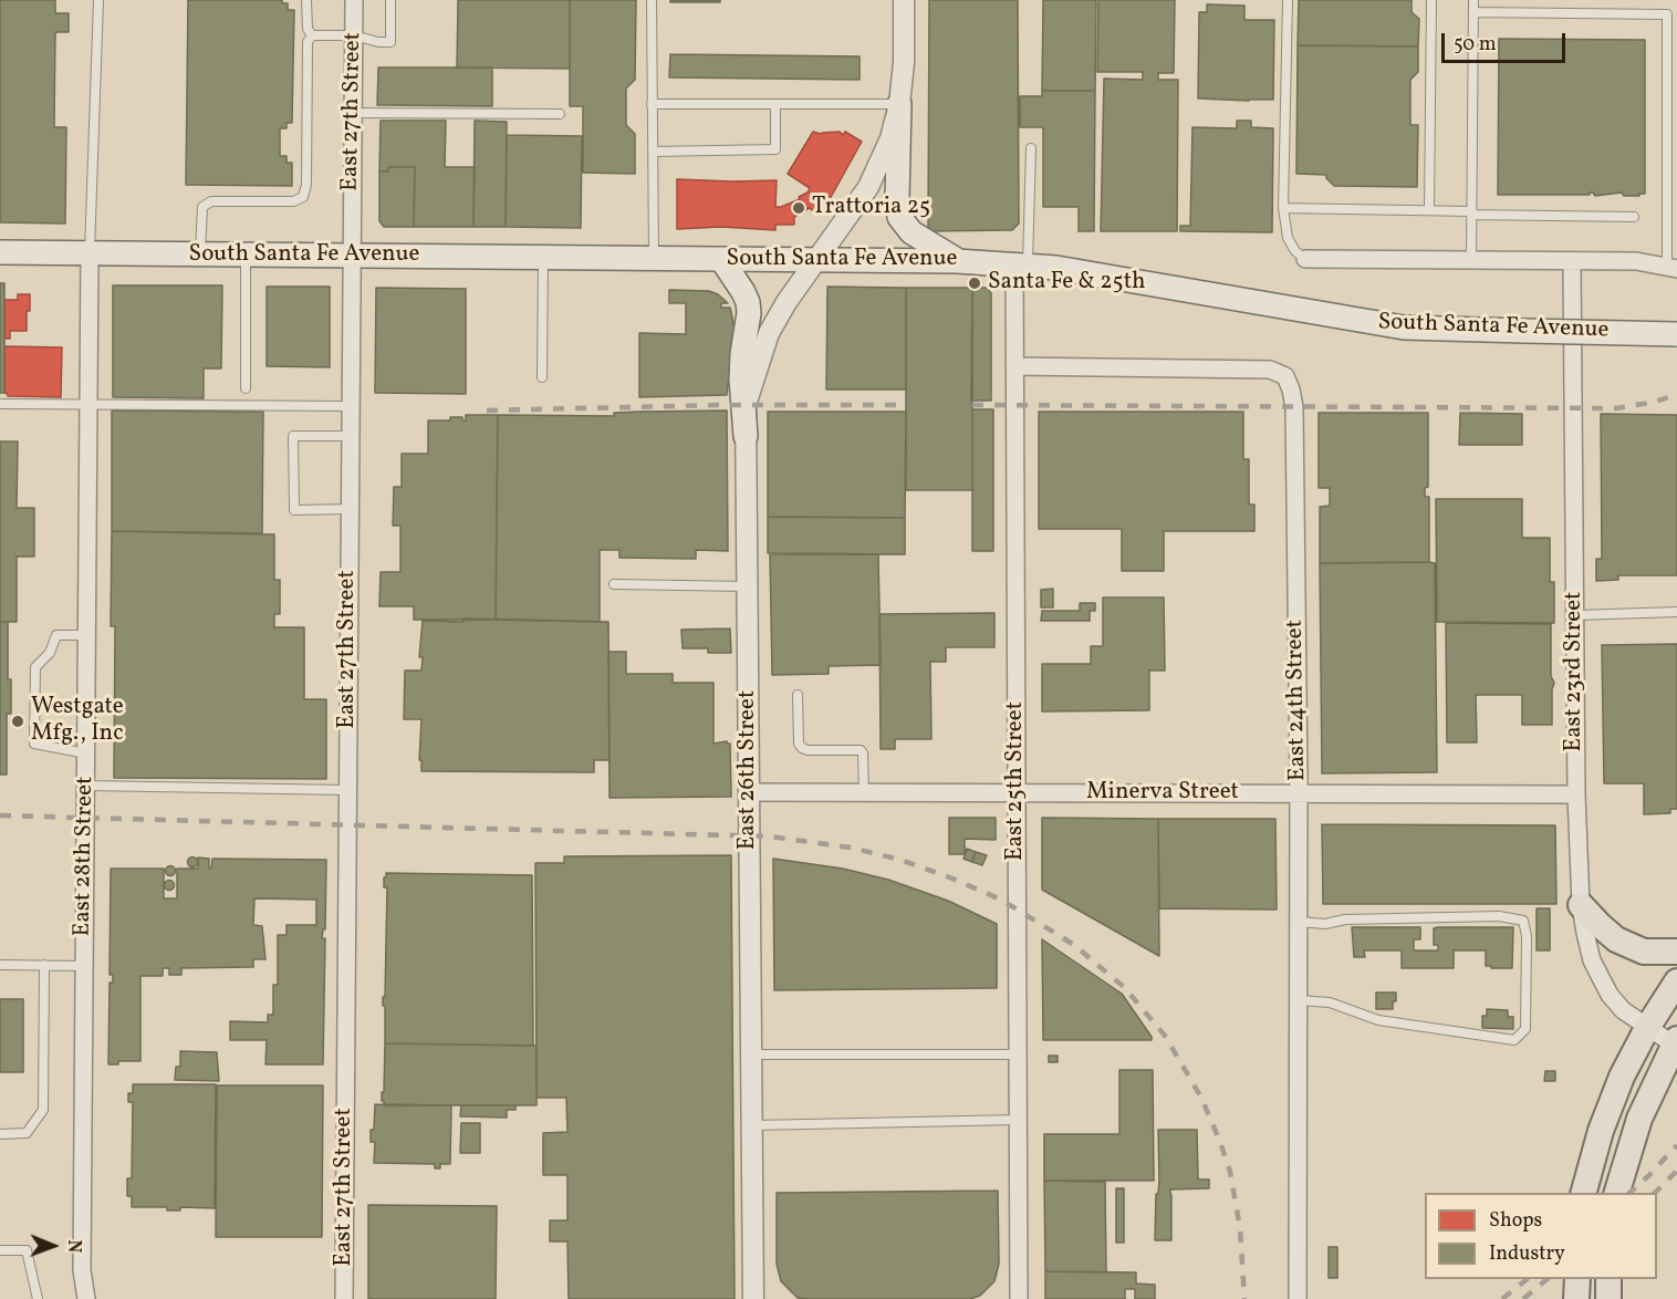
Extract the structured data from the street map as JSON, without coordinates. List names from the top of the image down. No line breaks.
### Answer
{"streets":{"main road":["South Santa Fe Avenue"],"street":["East 27th Street","East 23rd Street","East 24th Street","East 26th Street","East 25th Street","Minerva Street","East 28th Street"]},"crossings":[["East 27th Street","South Santa Fe Avenue"],["South Santa Fe Avenue","East 26th Street"],["South Santa Fe Avenue","East 25th Street"],["South Santa Fe Avenue","East 28th Street"],["East 23rd Street","Minerva Street"],["East 24th Street","East 25th Street"],["East 24th Street","Minerva Street"],["East 26th Street","Minerva Street"],["East 25th Street","Minerva Street"]],"places":["Trattoria 25","Santa Fe & 25th","Westgate Mfg., Inc"],"legend":["Shops","Industry"],"scale_bar":"50 m","north":"right"}
